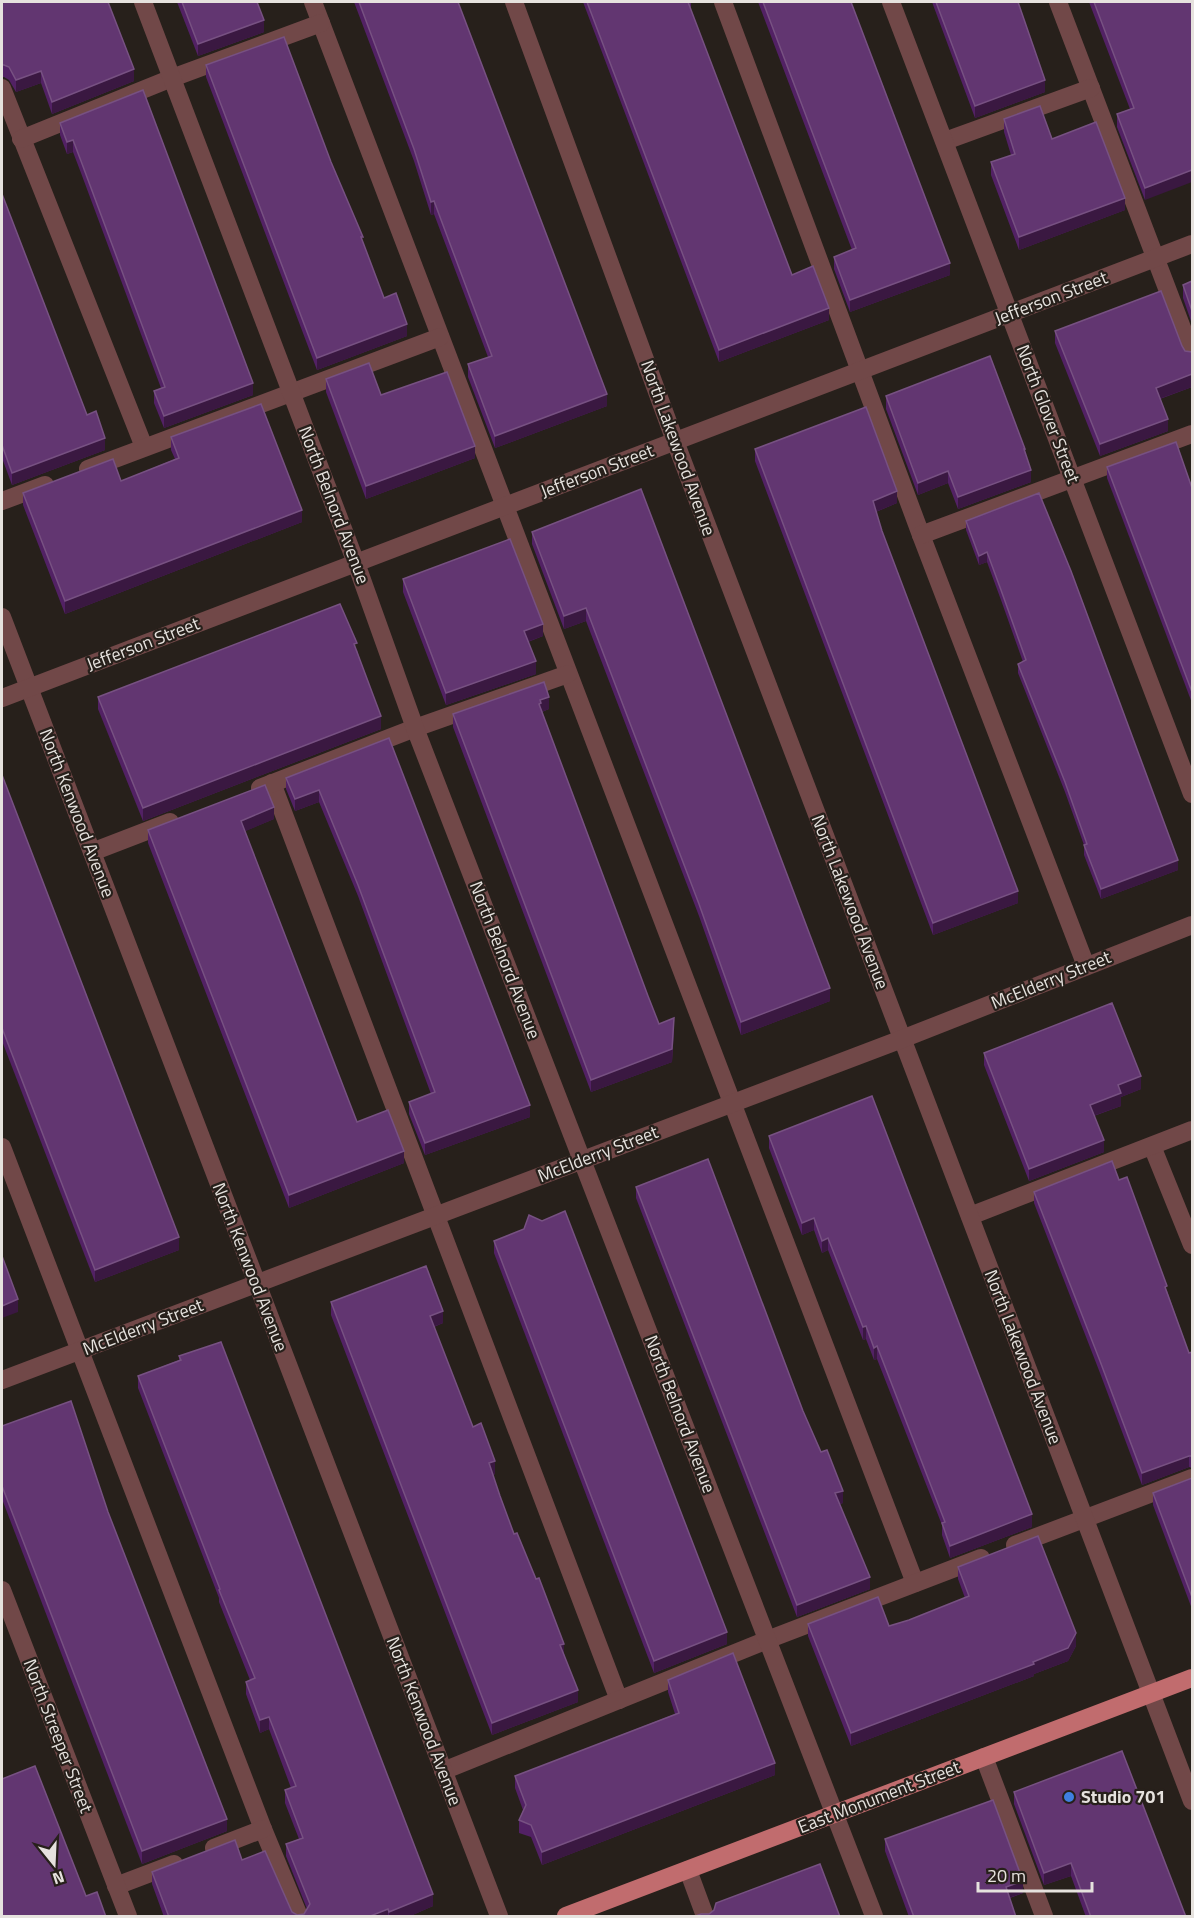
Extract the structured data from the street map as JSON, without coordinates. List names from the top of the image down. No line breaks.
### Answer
{"streets":{"main road":["East Monument Street"],"street":["Jefferson Street","North Glover Street","North Lakewood Avenue","North Belnord Avenue","North Kenwood Avenue","McElderry Street","North Streeper Street"]},"crossings":[["Jefferson Street","North Glover Street"],["Jefferson Street","North Lakewood Avenue"],["Jefferson Street","North Belnord Avenue"],["Jefferson Street","North Kenwood Avenue"],["North Lakewood Avenue","McElderry Street"],["North Lakewood Avenue","East Monument Street"],["North Belnord Avenue","McElderry Street"],["North Belnord Avenue","East Monument Street"],["North Kenwood Avenue","McElderry Street"]],"places":["Studio 701"],"scale_bar":"20 m","north":"bottom"}
